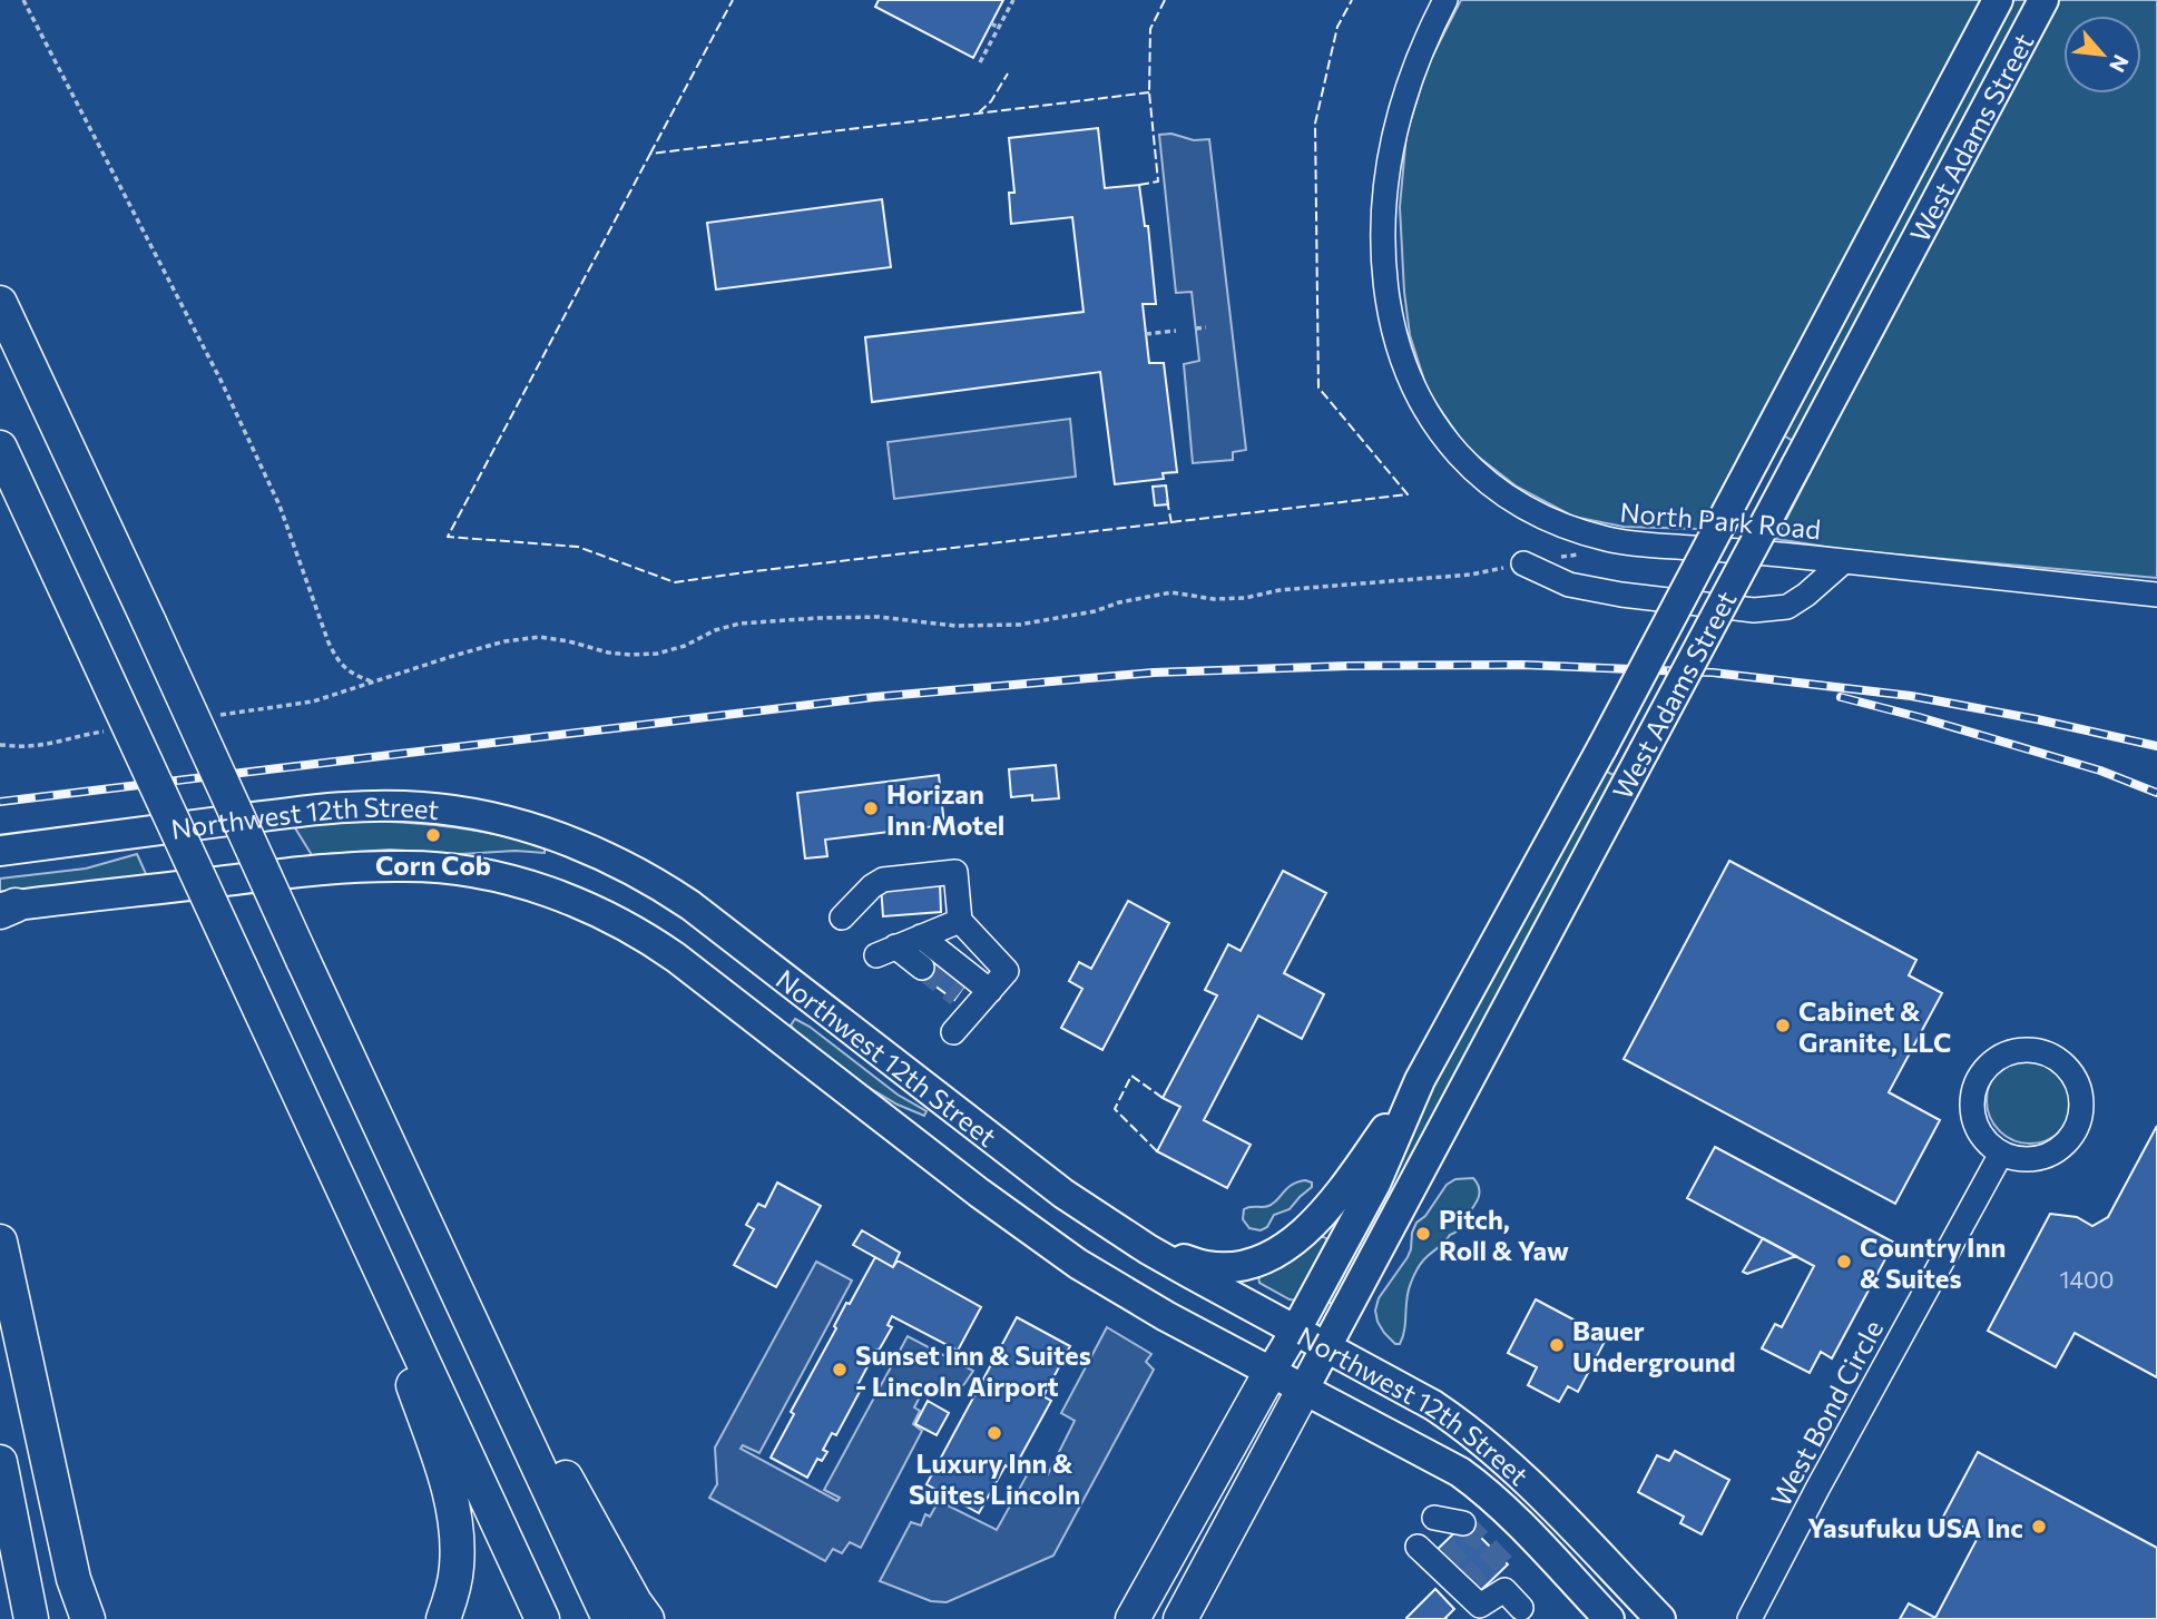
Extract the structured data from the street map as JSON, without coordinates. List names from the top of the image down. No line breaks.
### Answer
{"streets":{"main road":["West Adams Street","Northwest 12th Street"],"street":["North Park Road","West Bond Circle"]},"crossings":[["West Adams Street","Northwest 12th Street"]],"places":["Horizan Inn Motel","Corn Cob","Cabinet & Granite, LLC","Pitch, Roll & Yaw","Country Inn & Suites","Bauer Underground","Sunset Inn & Suites - Lincoln Airport","Luxury Inn & Suites Lincoln","Yasufuku USA Inc"],"house_numbers":["1400"],"north":"bottom right"}
